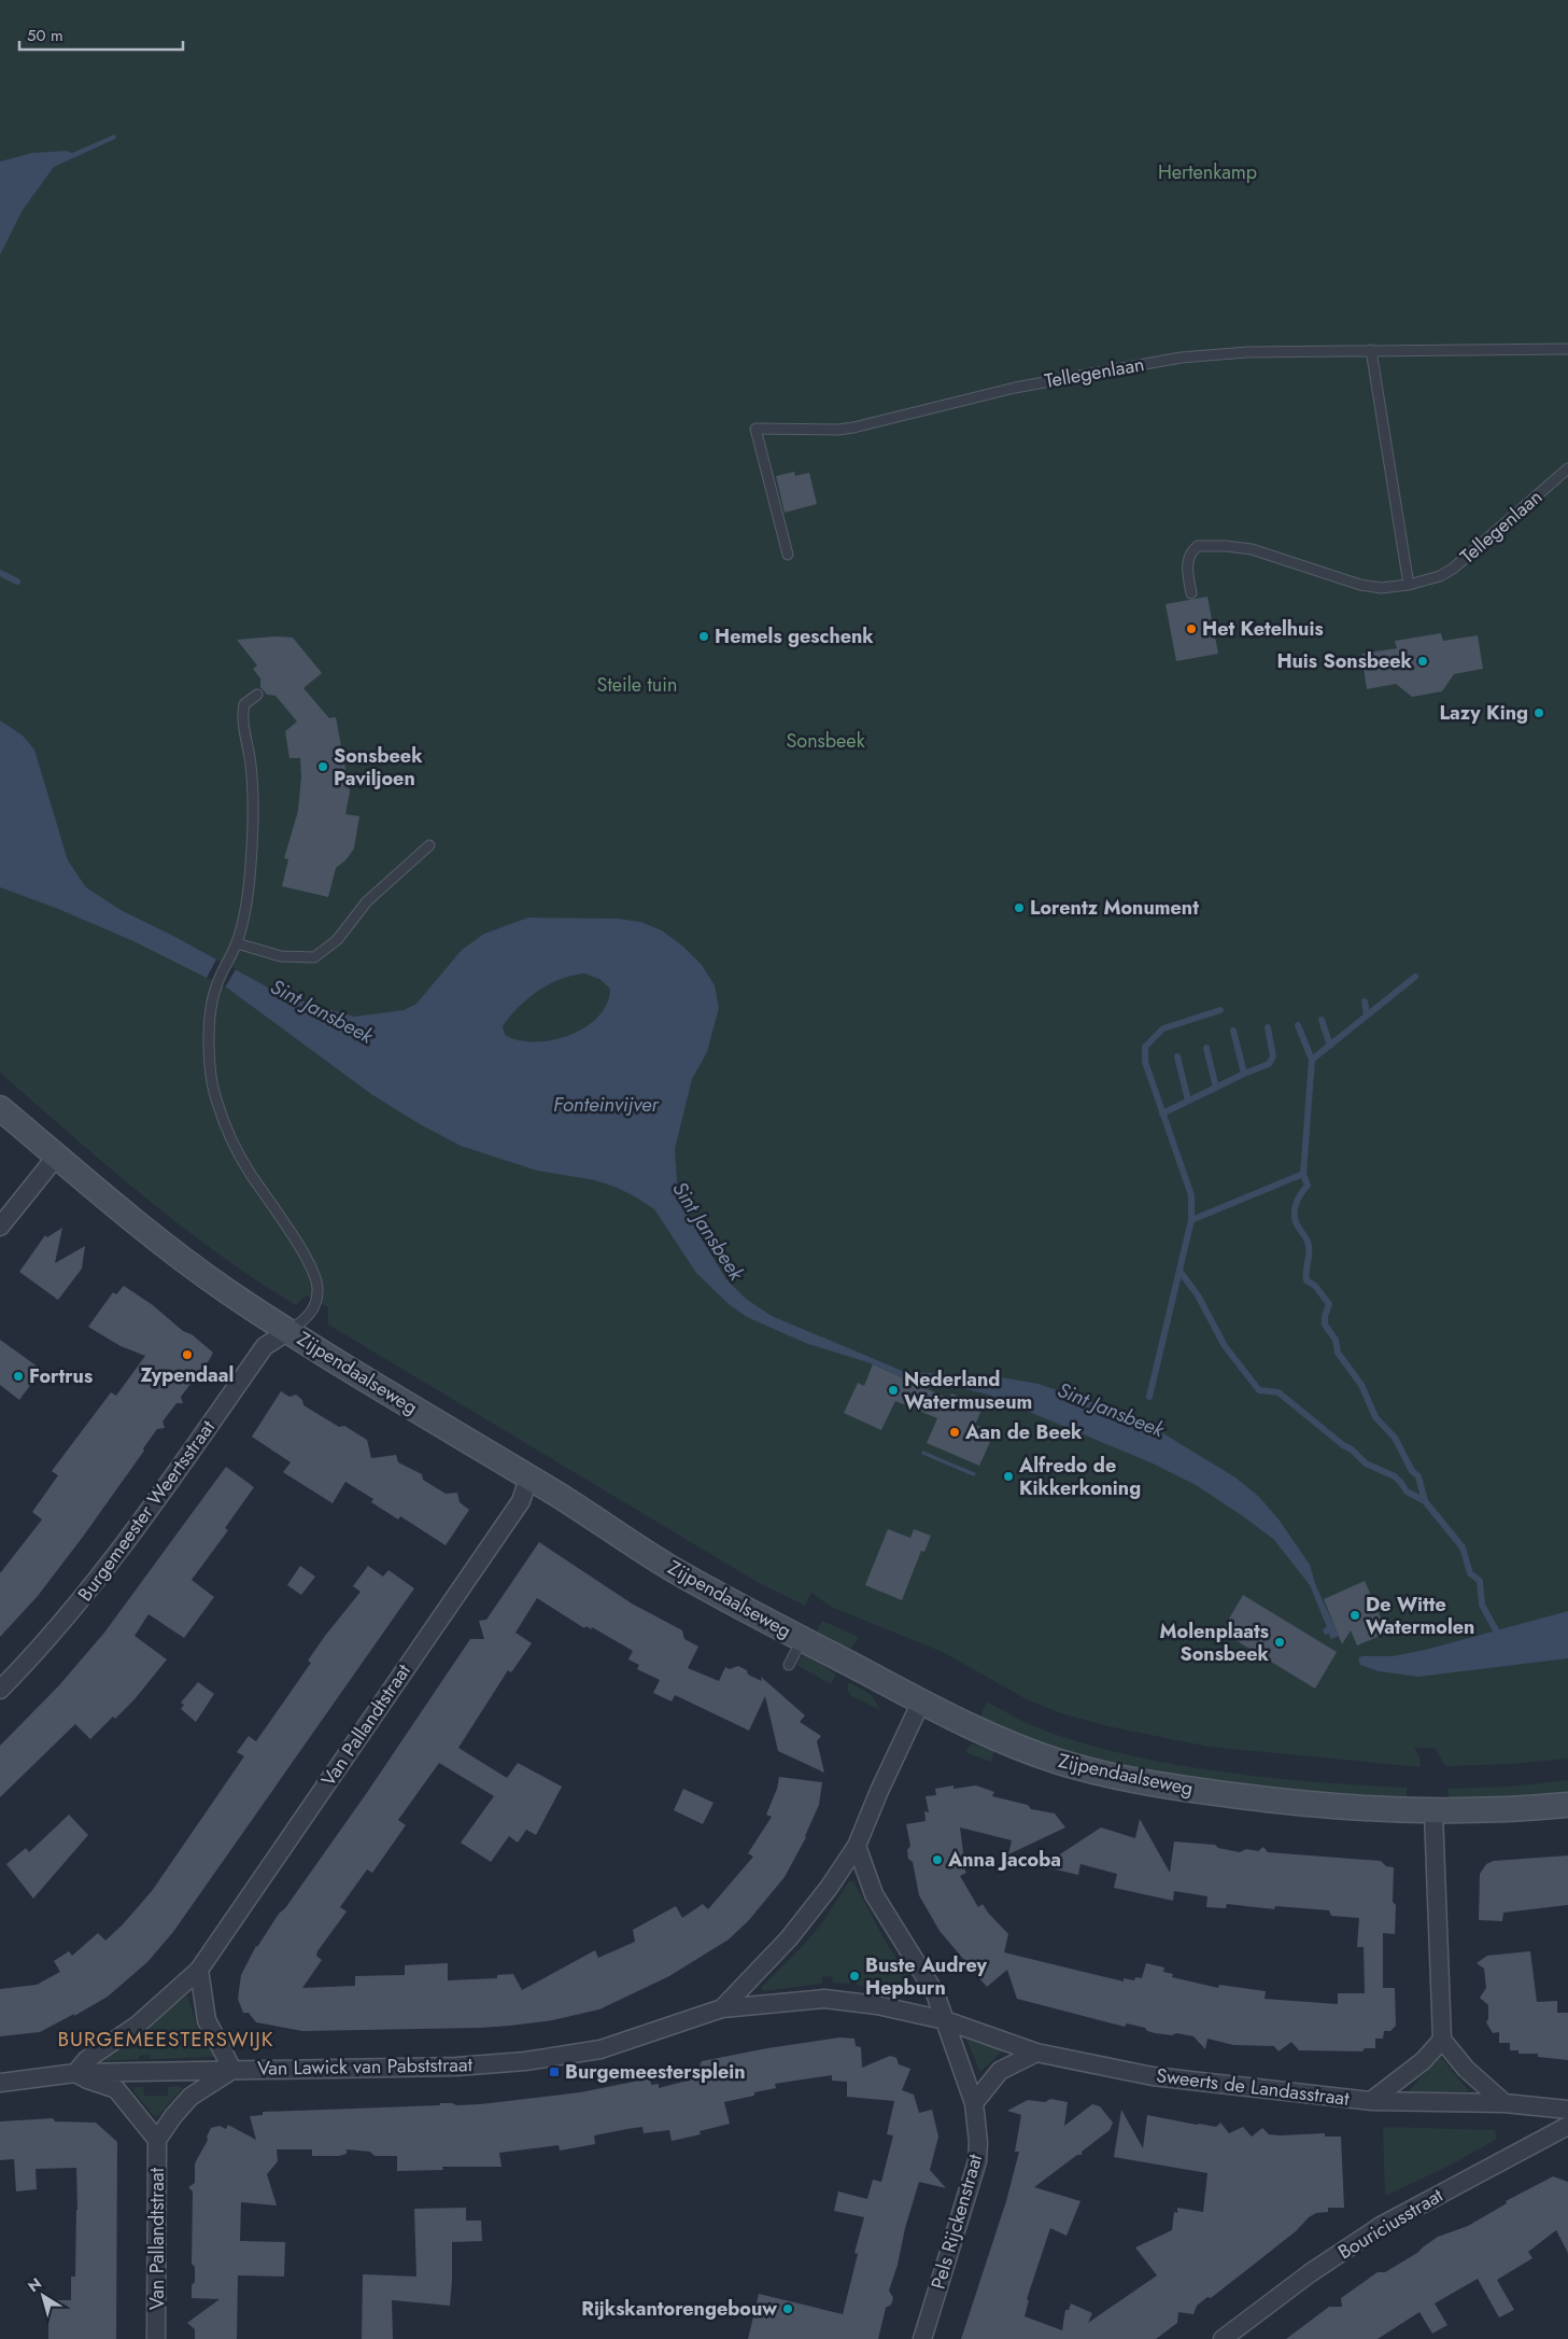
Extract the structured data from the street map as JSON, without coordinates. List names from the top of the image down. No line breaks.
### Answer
{"streets":{"main road":["Zijpendaalseweg"],"street":["Burgemeester Weertsstraat","Van Pallandtstraat","Van Lawick van Pabststraat","Sweerts de Landasstraat","Pels Rijckenstraat","Bouriciusstraat"],"lane":["Tellegenlaan"]},"crossings":[["Zijpendaalseweg","Burgemeester Weertsstraat"],["Zijpendaalseweg","Van Pallandtstraat"],["Van Pallandtstraat","Van Lawick van Pabststraat"],["Sweerts de Landasstraat","Pels Rijckenstraat"]],"districts":["BURGEMEESTERSWIJK"],"water":["Sint Jansbeek","Fonteinvijver"],"parks":["Hertenkamp","Steile tuin","Sonsbeek"],"places":{"other":["Het Ketelhuis","Hemels geschenk","Huis Sonsbeek","Lazy King","Sonsbeek Paviljoen","Lorentz Monument","Zypendaal","Fortrus","Nederland Watermuseum","Aan de Beek","Alfredo de Kikkerkoning","De Witte Watermolen","Molenplaats Sonsbeek","Anna Jacoba","Buste Audrey Hepburn","Rijkskantorengebouw"],"transit":["Burgemeestersplein"]},"scale_bar":"50 m","north":"top left"}
